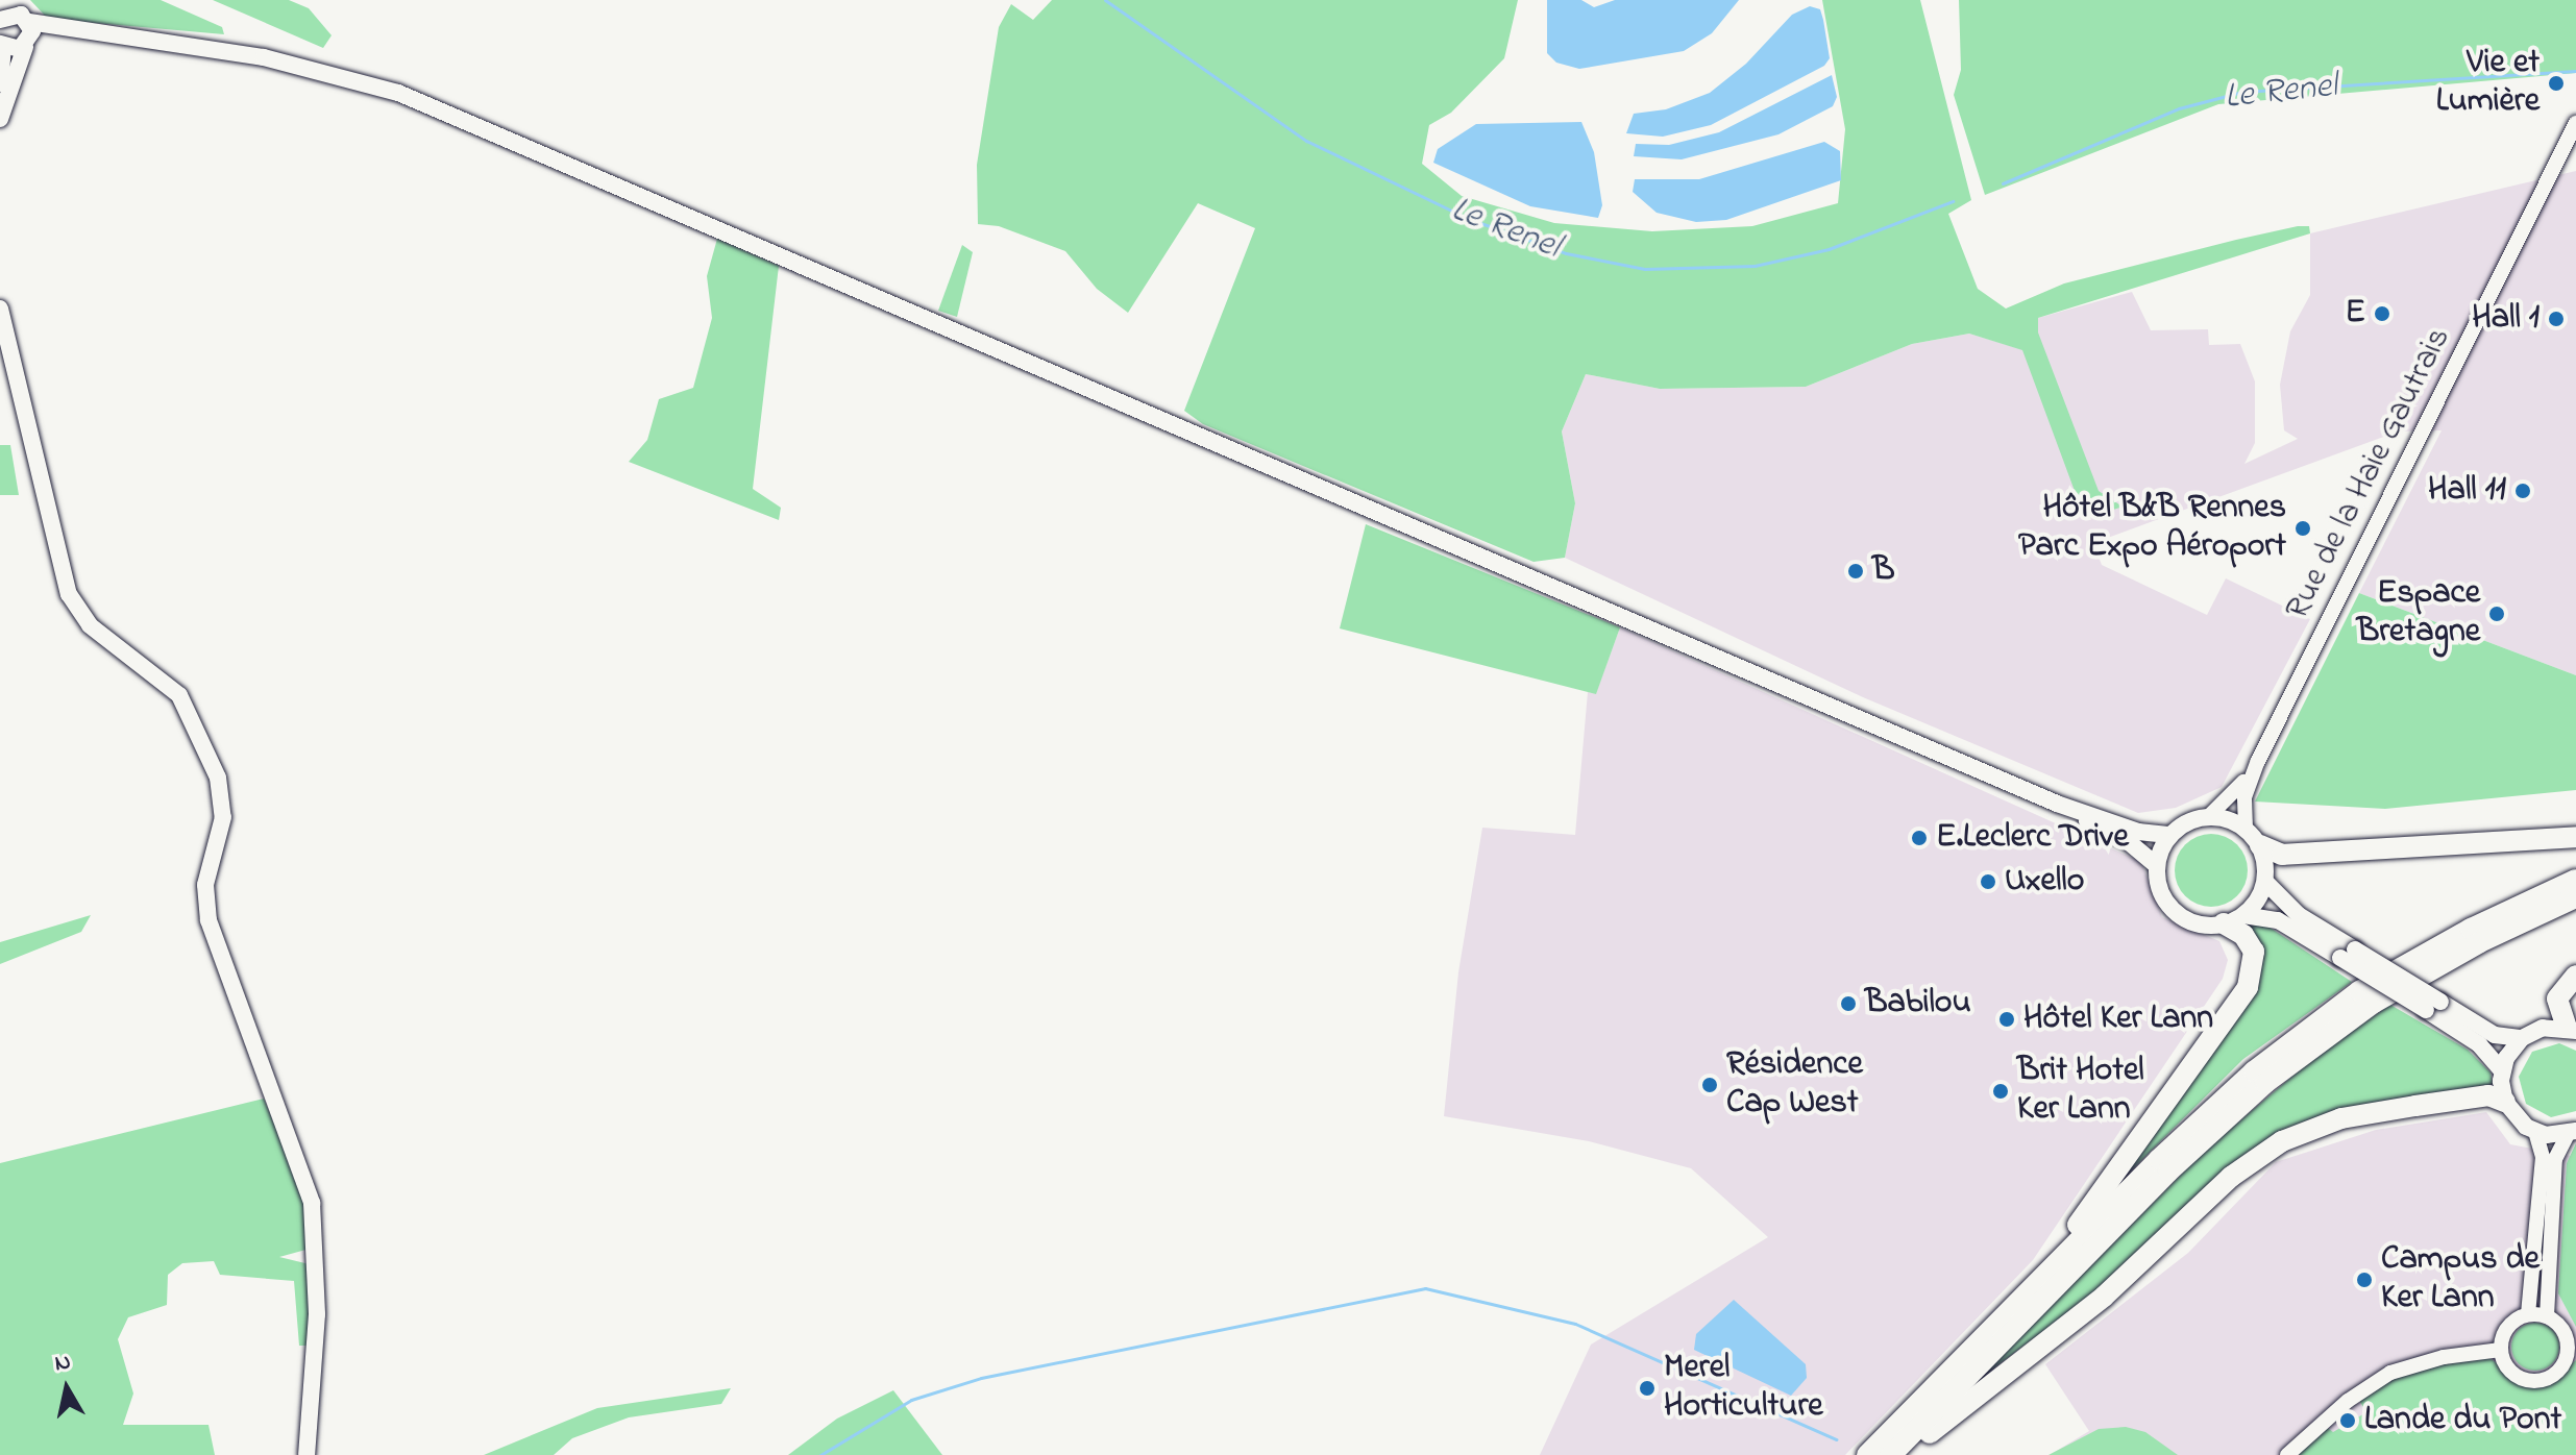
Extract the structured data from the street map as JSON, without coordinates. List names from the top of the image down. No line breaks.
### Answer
{"streets":{"street":["Rue de la Haie Gautrais"]},"water":["Le Renel"],"places":["Vie et Lumière","E","Hall 1","Hall 11","Hôtel B&B Rennes Parc Expo Aéroport","B","Espace Bretagne","E.Leclerc Drive","Uxello","Babilou","Hôtel Ker Lann","Résidence Cap West","Brit Hotel Ker Lann","Campus de Ker Lann","Merel Horticulture","Lande du Pont"],"north":"top"}
